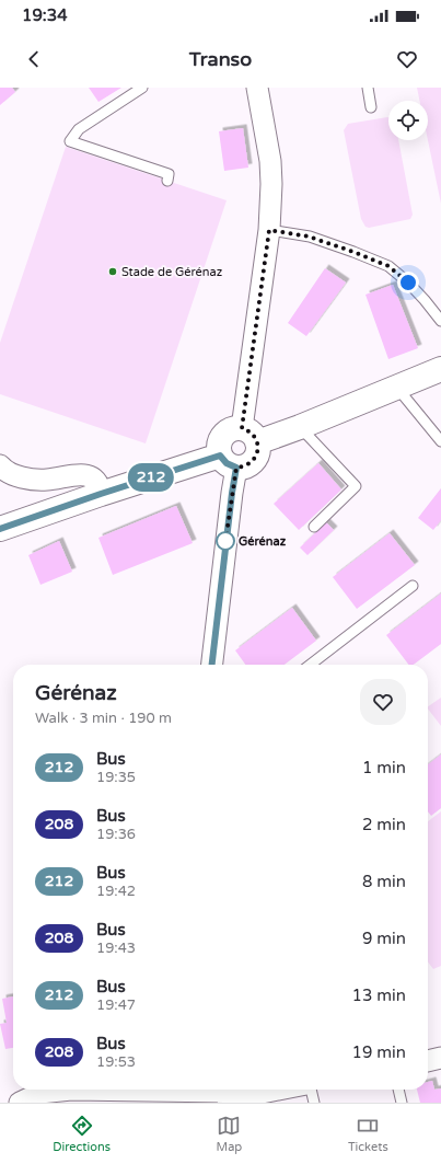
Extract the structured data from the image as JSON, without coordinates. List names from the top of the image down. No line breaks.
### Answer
{"places":["Stade de Gérénaz","Gérénaz"],"lines":["bus line 212"],"page":{"status":"19:34","header":"Transo","on_map":"212","heading":["Gérénaz","Walk · 3 min · 190 m"],"list":[{"mark":"212","name":"Bus","note":"19:35","value":"1 min"},{"mark":"208","name":"Bus","note":"19:36","value":"2 min"},{"mark":"212","name":"Bus","note":"19:42","value":"8 min"},{"mark":"208","name":"Bus","note":"19:43","value":"9 min"},{"mark":"212","name":"Bus","note":"19:47","value":"13 min"},{"mark":"208","name":"Bus","note":"19:53","value":"19 min"}],"tabs":["Directions","Map","Tickets"]}}
